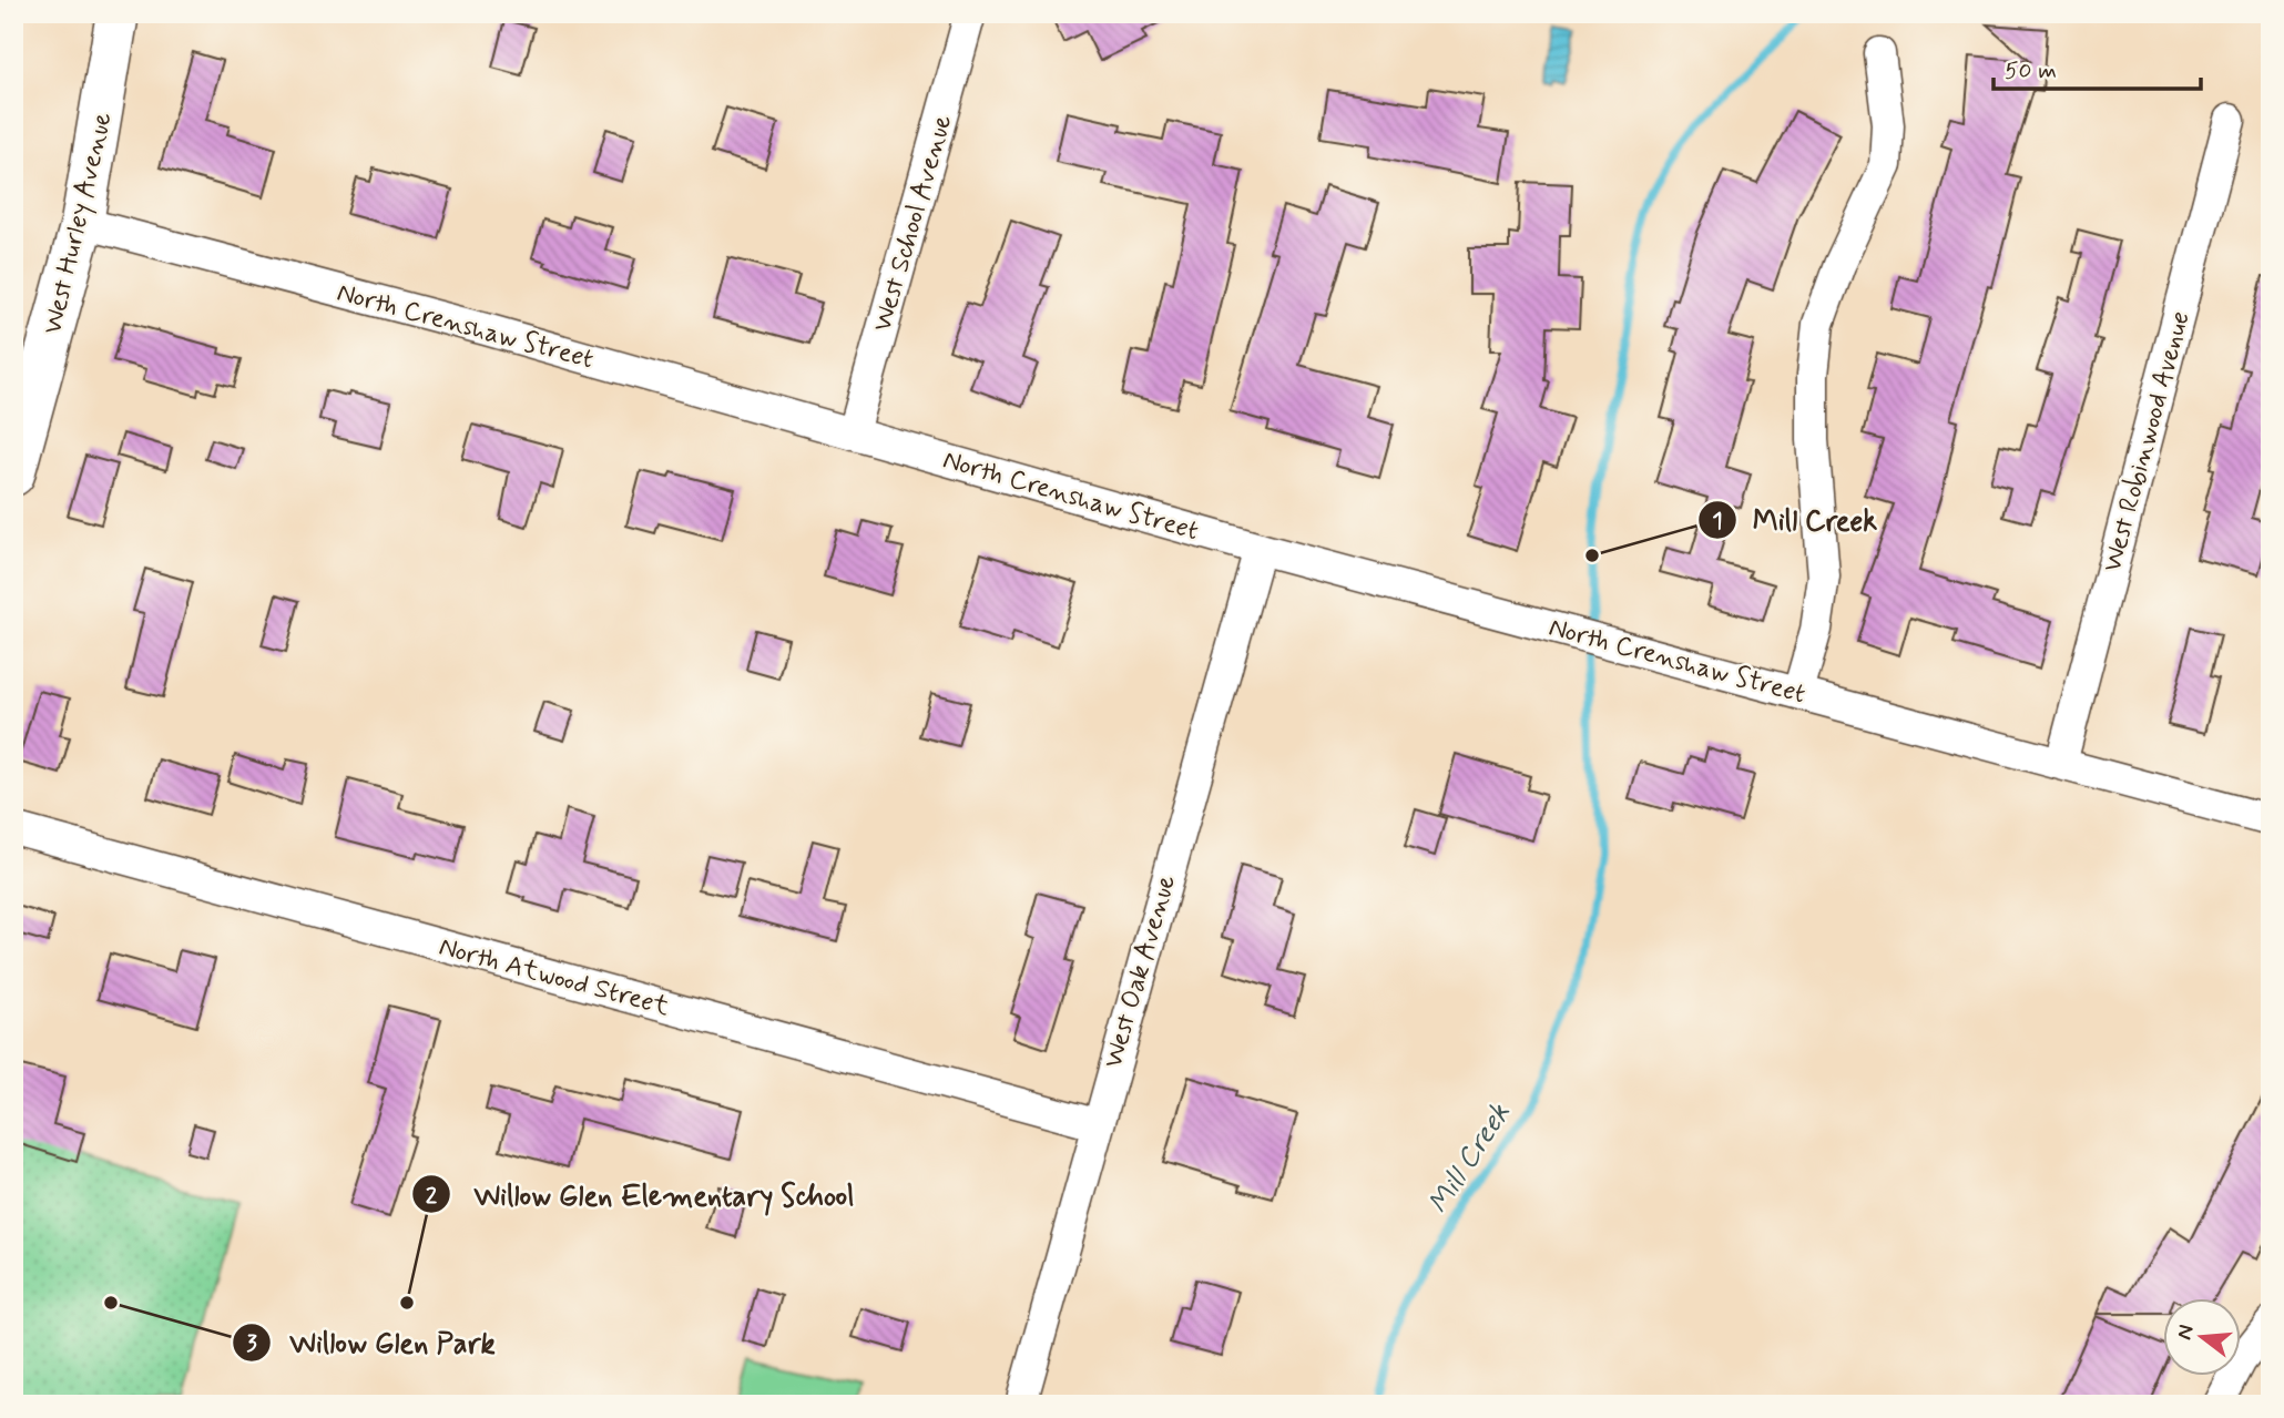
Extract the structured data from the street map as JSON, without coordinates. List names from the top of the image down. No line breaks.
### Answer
{"streets":{"street":["West Hurley Avenue","West School Avenue","North Crenshaw Street","West Robinwood Avenue","West Oak Avenue","North Atwood Street"]},"crossings":[["West Hurley Avenue","North Crenshaw Street"],["West School Avenue","North Crenshaw Street"],["North Crenshaw Street","West Robinwood Avenue"],["North Crenshaw Street","West Oak Avenue"],["West Oak Avenue","North Atwood Street"]],"water":["Mill Creek"],"places":["Mill Creek","Willow Glen Park","Willow Glen Elementary School"],"scale_bar":"50 m","north":"left"}
